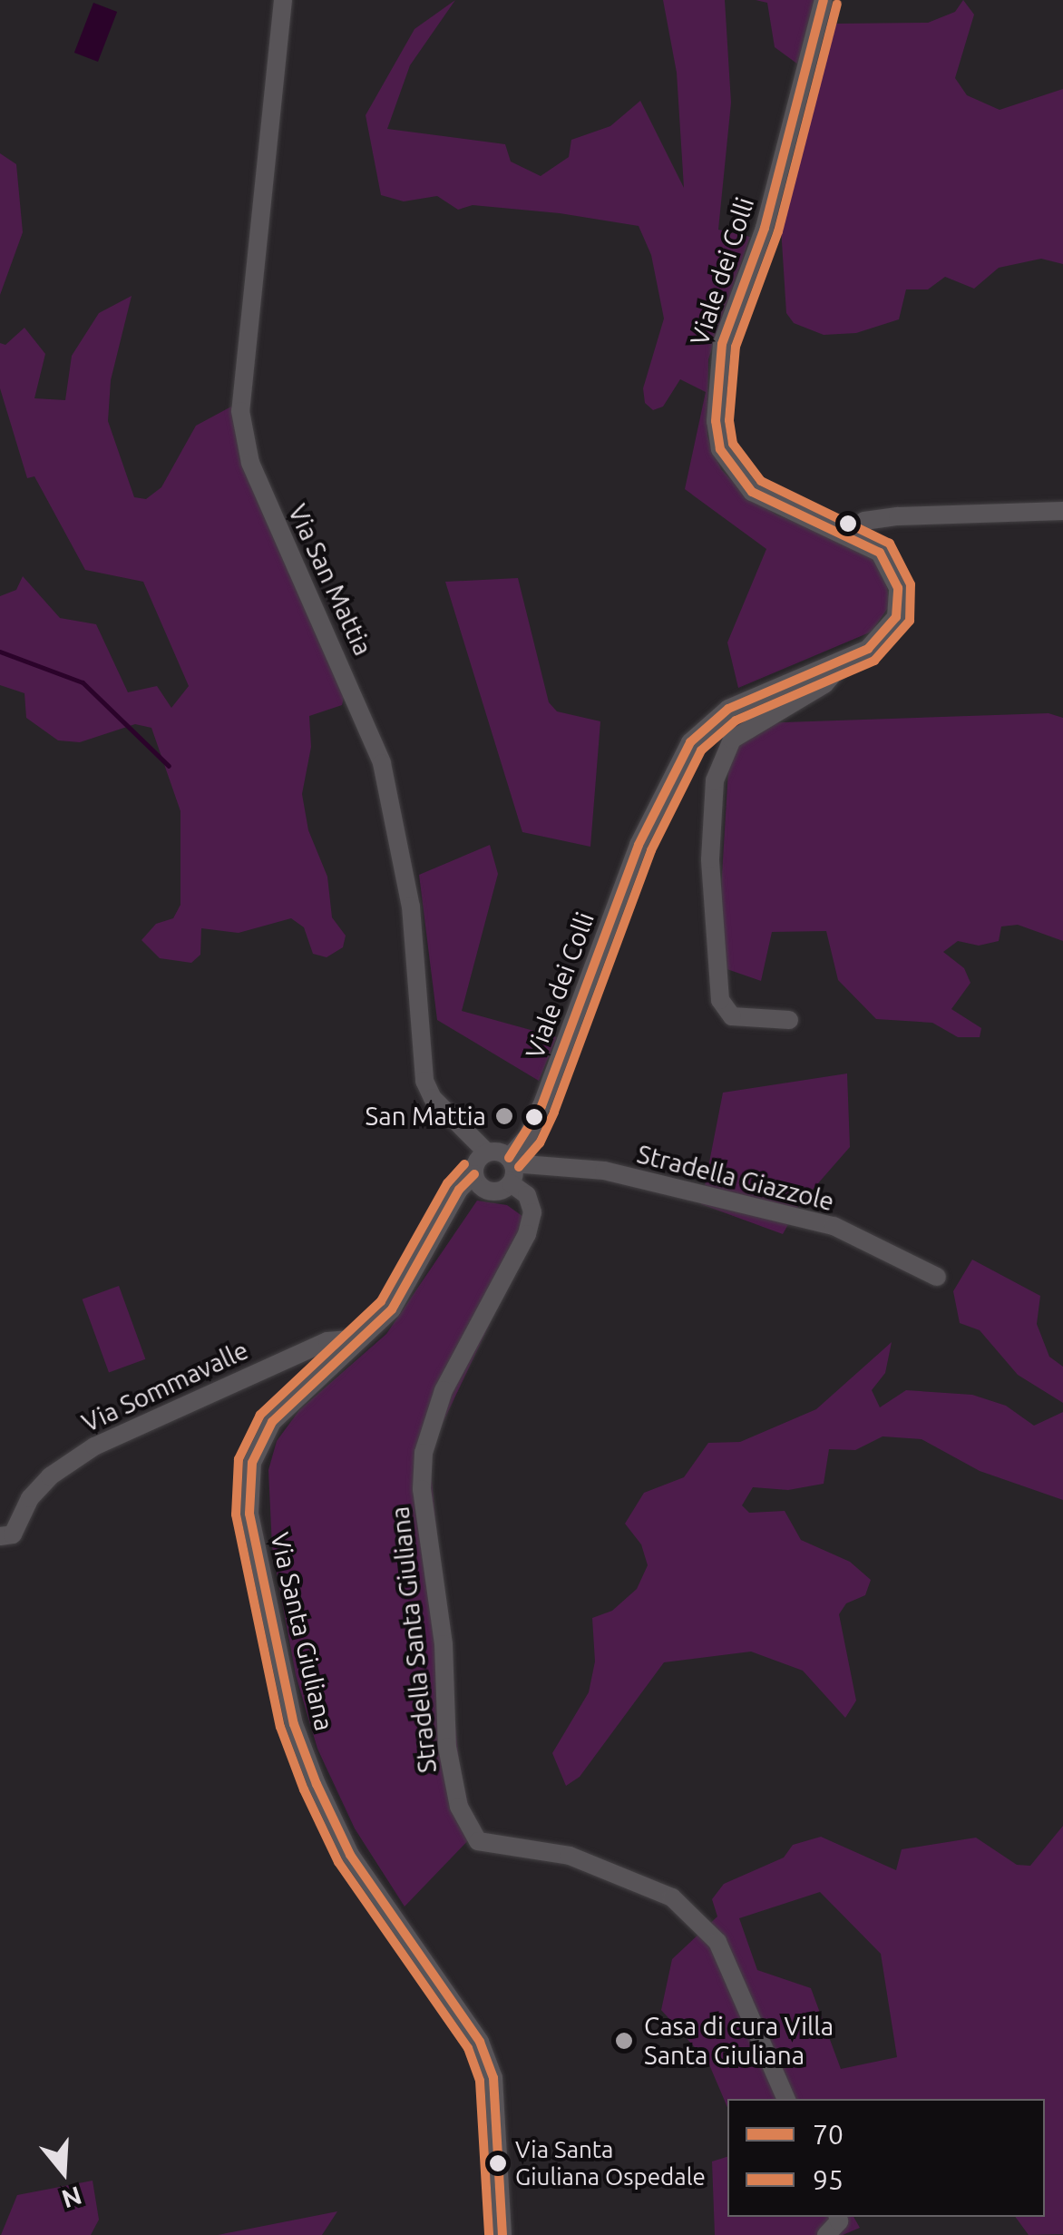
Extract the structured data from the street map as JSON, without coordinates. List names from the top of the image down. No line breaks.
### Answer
{"streets":{"street":["Viale dei Colli","Via San Mattia","Stradella Giazzole","Via Sommavalle","Via Santa Giuliana","Stradella Santa Giuliana"]},"crossings":[["Viale dei Colli","Via San Mattia"],["Viale dei Colli","Stradella Giazzole"],["Viale dei Colli","Via Santa Giuliana"],["Viale dei Colli","Stradella Santa Giuliana"],["Via San Mattia","Stradella Giazzole"],["Via San Mattia","Via Santa Giuliana"],["Via San Mattia","Stradella Santa Giuliana"],["Stradella Giazzole","Via Santa Giuliana"],["Stradella Giazzole","Stradella Santa Giuliana"],["Via Sommavalle","Via Santa Giuliana"],["Via Santa Giuliana","Stradella Santa Giuliana"]],"places":["San Mattia","Casa di cura Villa Santa Giuliana","Via Santa Giuliana Ospedale"],"lines":["transit line 70","transit line 95"],"legend":["70","95"],"north":"bottom"}
